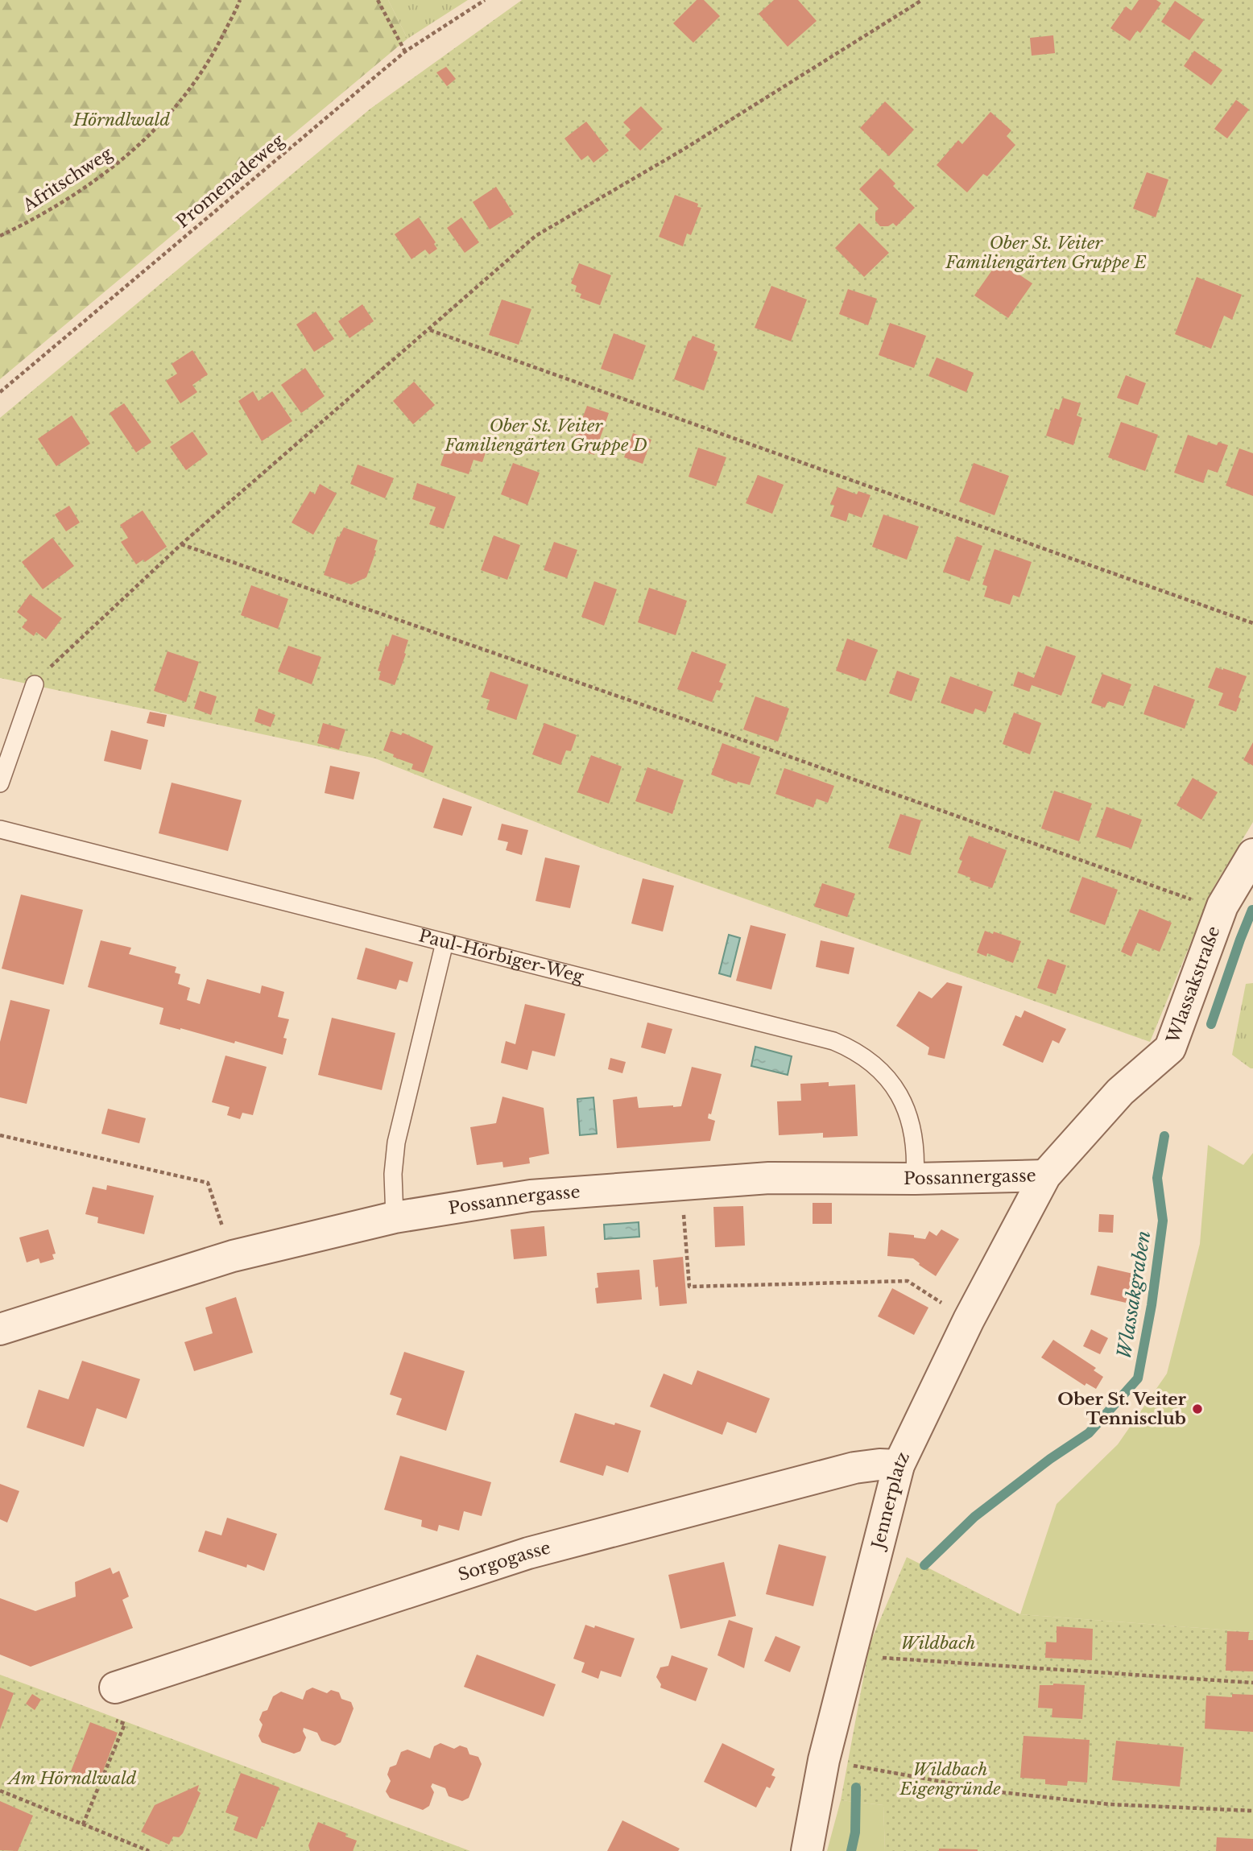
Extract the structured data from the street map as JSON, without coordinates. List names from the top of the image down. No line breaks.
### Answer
{"streets":{"street":["Wlassakstraße","Possannergasse","Jennerplatz","Sorgogasse"],"lane":["Paul-Hörbiger-Weg"],"path":["Afritschweg","Promenadeweg"]},"crossings":[["Paul-Hörbiger-Weg","Possannergasse"],["Wlassakstraße","Possannergasse"],["Wlassakstraße","Jennerplatz"],["Possannergasse","Jennerplatz"],["Jennerplatz","Sorgogasse"]],"water":["Wlassakgraben"],"parks":["Hörndlwald","Ober St. Veiter Familiengärten Gruppe E","Ober St. Veiter Familiengärten Gruppe D","Wildbach","Wildbach Eigengründe","Am Hörndlwald"],"places":["Ober St. Veiter Tennisclub"]}
